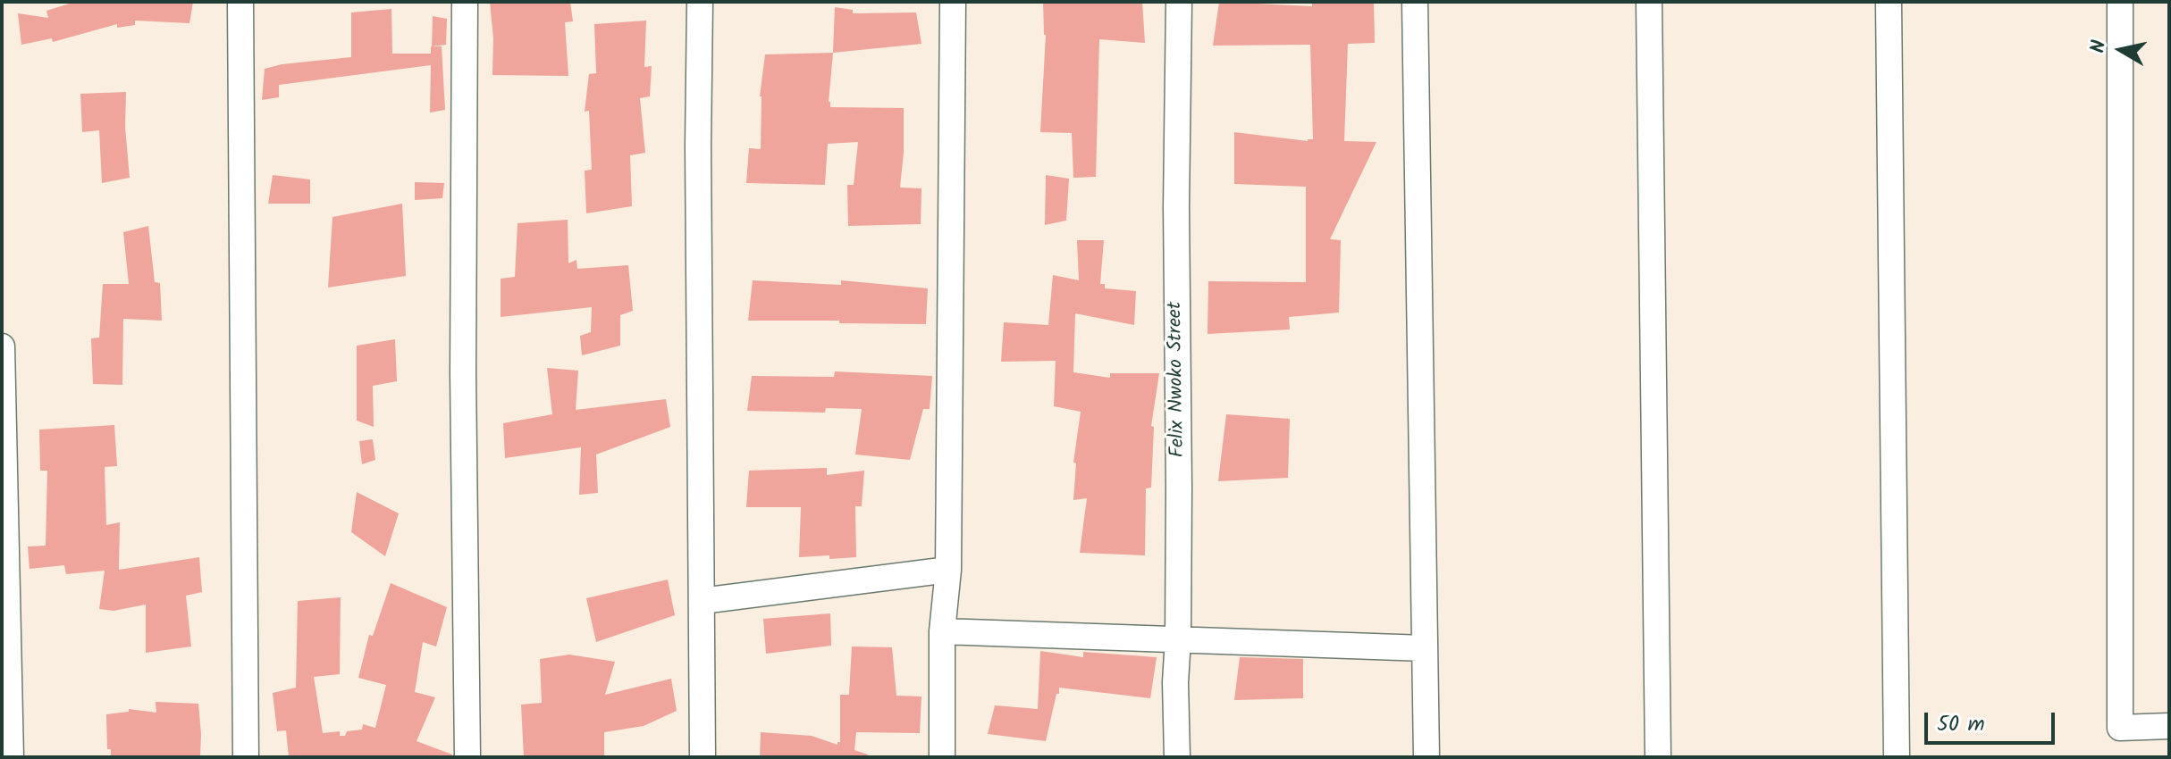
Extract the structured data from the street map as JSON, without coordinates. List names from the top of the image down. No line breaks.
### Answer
{"streets":{"street":["Felix Nwoko Street"]},"scale_bar":"50 m","north":"left"}
